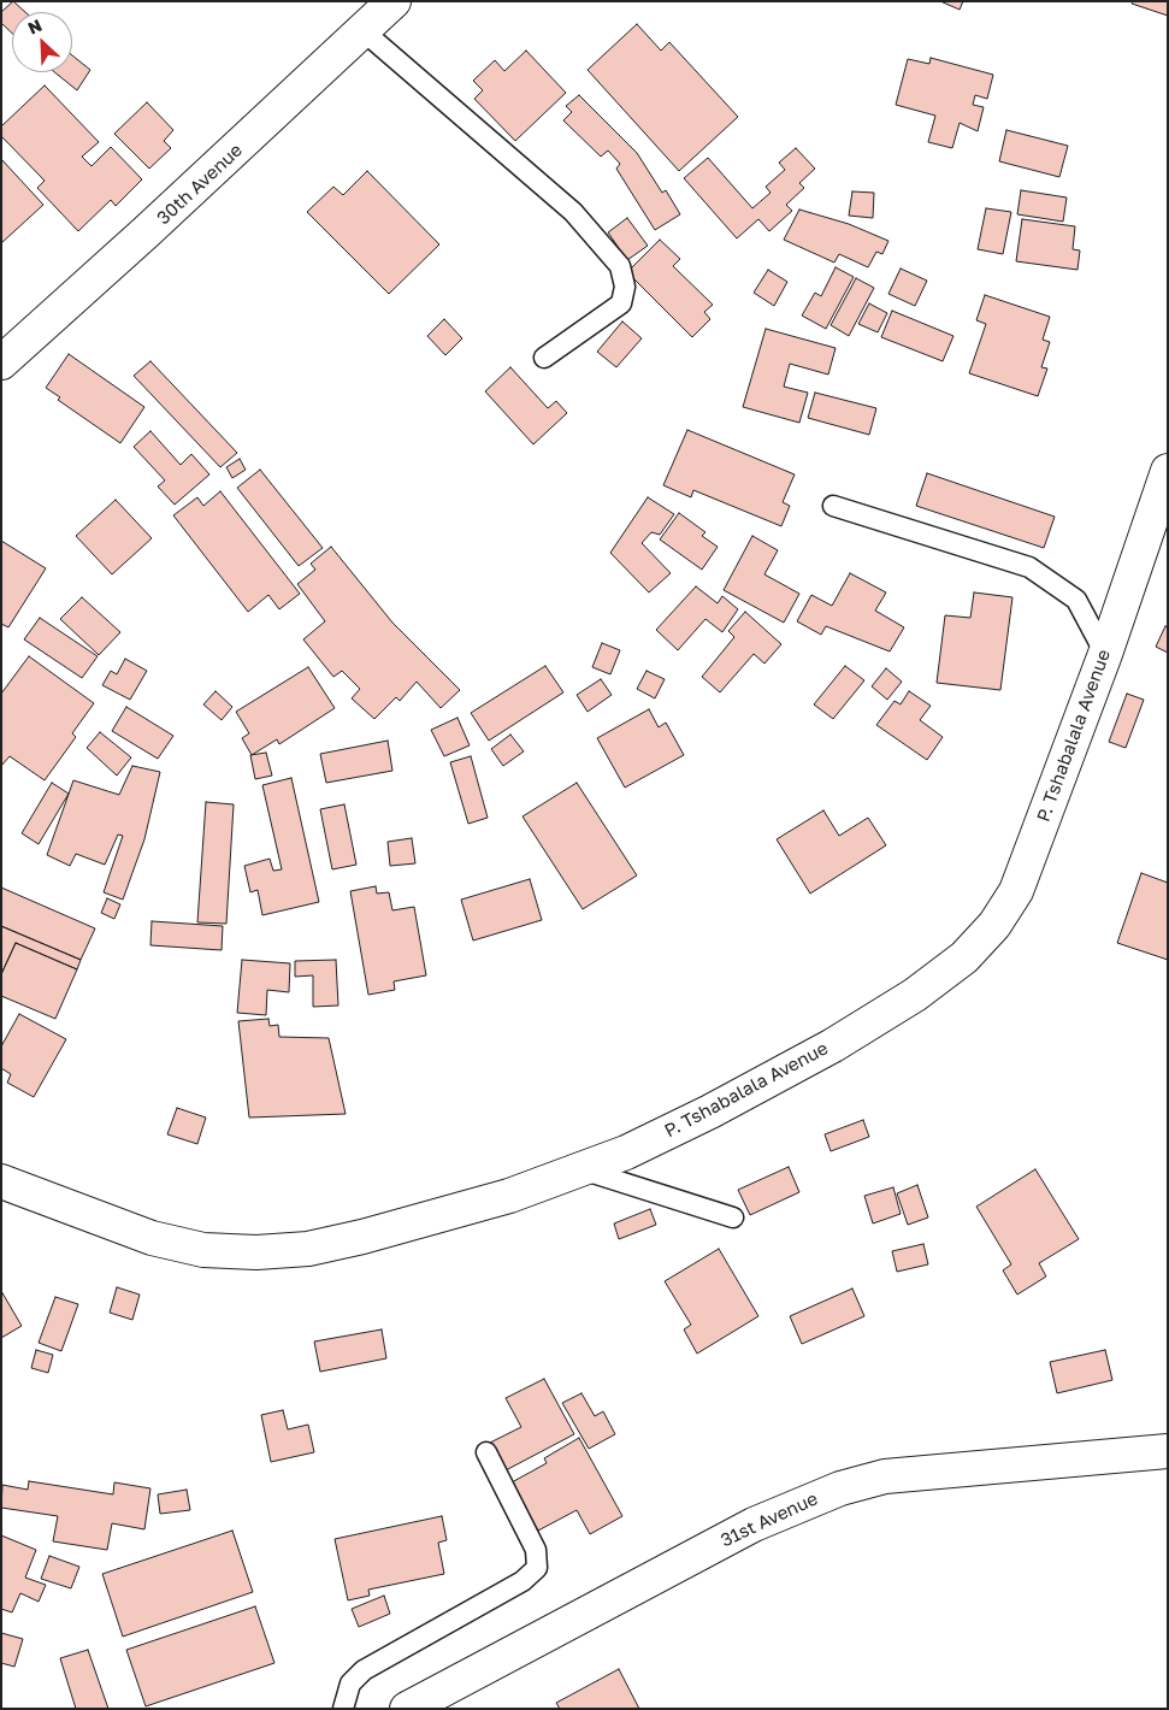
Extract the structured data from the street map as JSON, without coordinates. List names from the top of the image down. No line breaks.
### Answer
{"streets":{"street":["30th Avenue","P. Tshabalala Avenue","31st Avenue"]},"north":"top left"}
